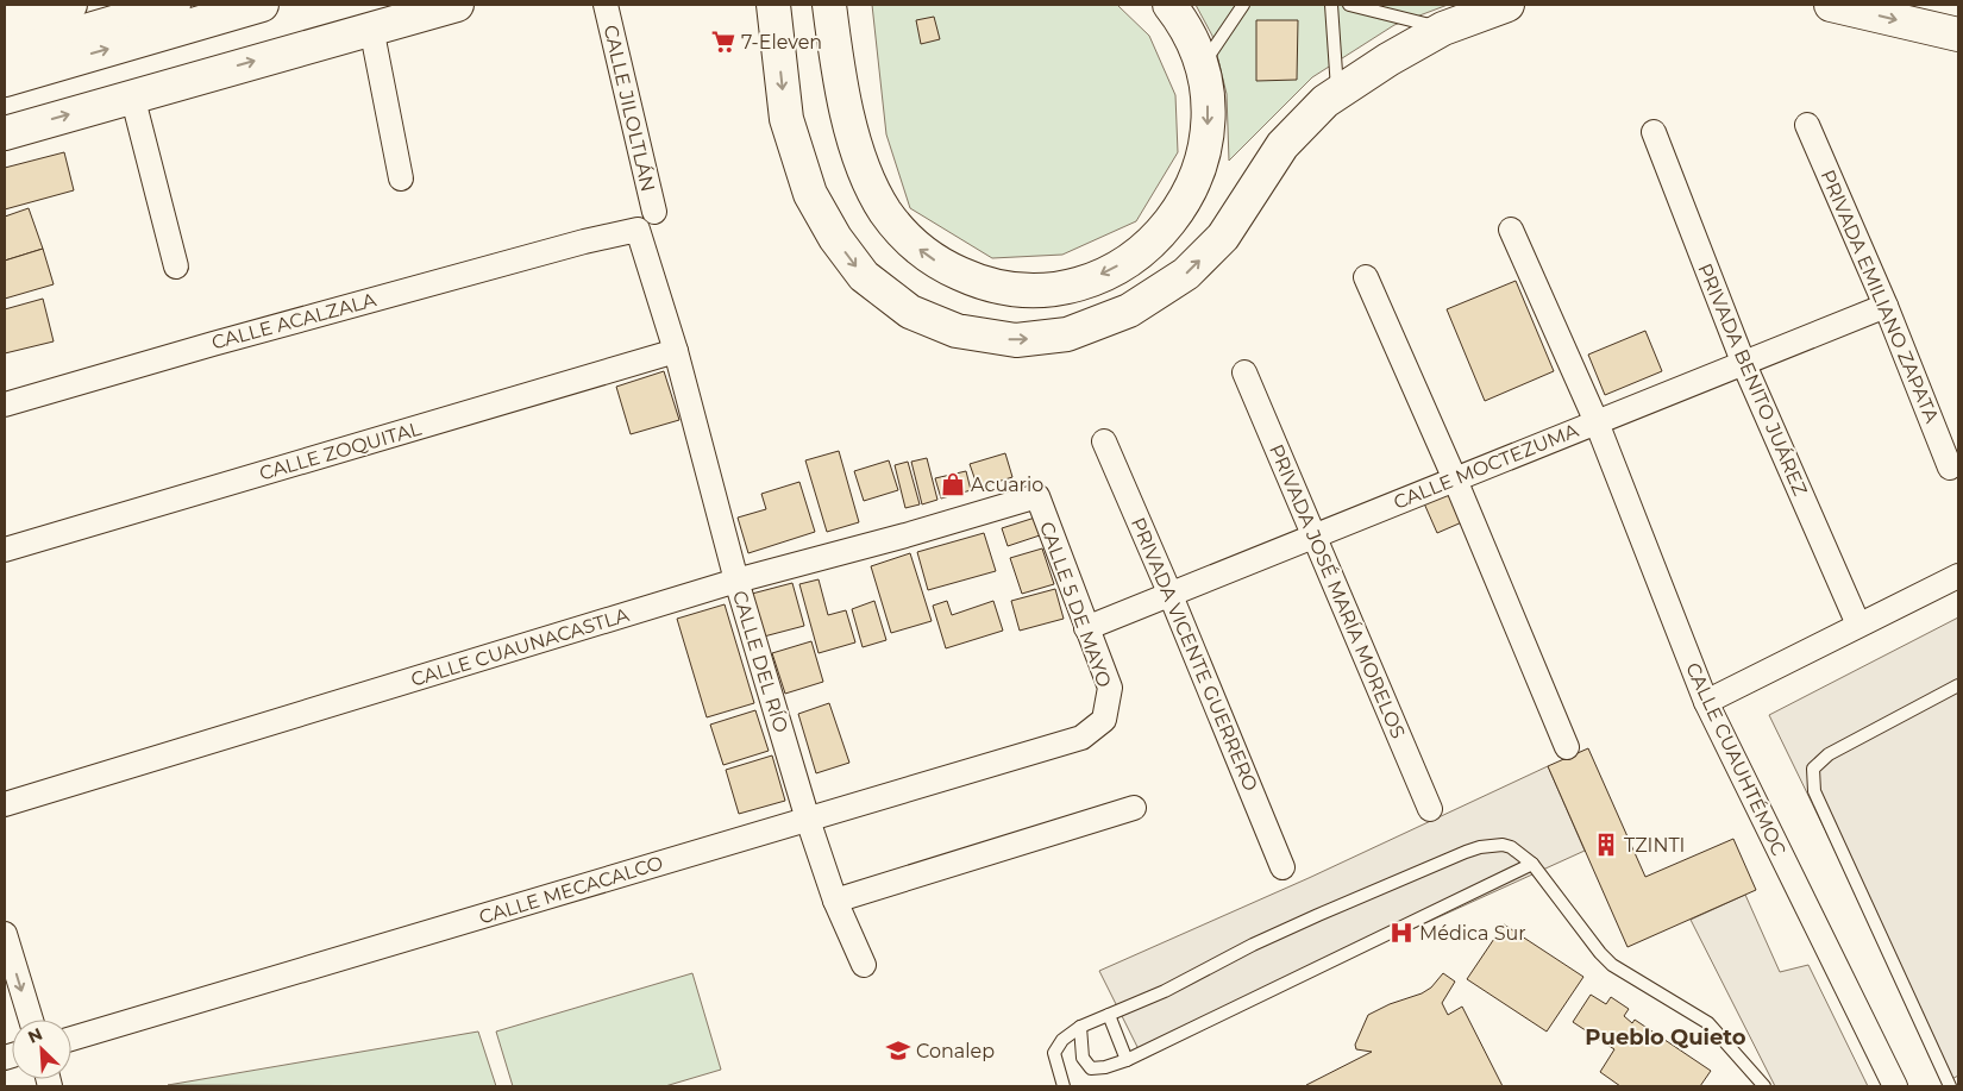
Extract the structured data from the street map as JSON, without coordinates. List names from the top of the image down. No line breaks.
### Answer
{"streets":{"street":["CALLE JILOLTLÁN","PRIVADA EMILIANO ZAPATA","CALLE ACALZALA","PRIVADA BENITO JUÁREZ","CALLE ZOQUITAL","CALLE MOCTEZUMA","PRIVADA JOSÉ MARÍA MORELOS","CALLE 5 DE MAYO","CALLE CUAUNACASTLA","PRIVADA VICENTE GUERRERO","CALLE DEL RÍO","CALLE CUAUHTÉMOC","CALLE MECACALCO"]},"crossings":[["PRIVADA EMILIANO ZAPATA","CALLE MOCTEZUMA"],["CALLE ACALZALA","CALLE ZOQUITAL"],["CALLE ACALZALA","CALLE DEL RÍO"],["PRIVADA BENITO JUÁREZ","CALLE MOCTEZUMA"],["CALLE ZOQUITAL","CALLE DEL RÍO"],["CALLE MOCTEZUMA","PRIVADA JOSÉ MARÍA MORELOS"],["CALLE MOCTEZUMA","CALLE 5 DE MAYO"],["CALLE MOCTEZUMA","PRIVADA VICENTE GUERRERO"],["CALLE MOCTEZUMA","CALLE CUAUHTÉMOC"],["CALLE 5 DE MAYO","CALLE CUAUNACASTLA"],["CALLE 5 DE MAYO","CALLE MECACALCO"],["CALLE CUAUNACASTLA","CALLE DEL RÍO"],["CALLE DEL RÍO","CALLE MECACALCO"]],"districts":["Pueblo Quieto"],"places":{"supermarket":["7-Eleven"],"shop":["Acuario"],"building":["TZINTI"],"hospital":["Médica Sur"],"school or university":["Conalep"]},"north":"top left"}
